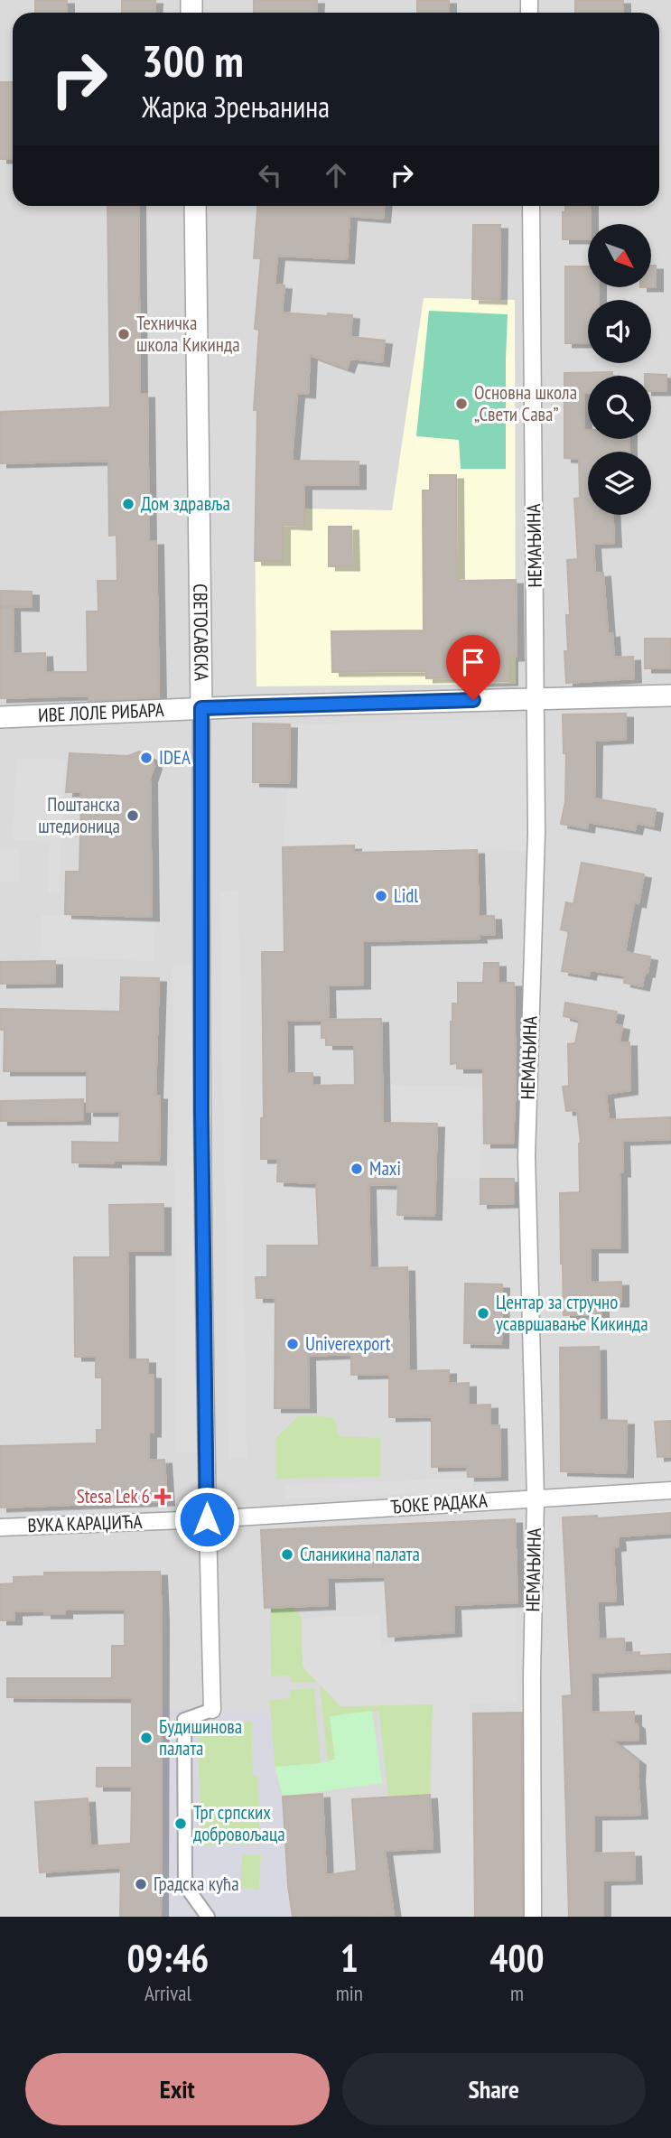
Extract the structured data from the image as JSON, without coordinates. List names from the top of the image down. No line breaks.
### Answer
{"streets":{"street":["НЕМАЊИНА","СВЕТОСАВСКА","ИВЕ ЛОЛЕ РИБАРА","ЂОКЕ РАДАКА","ВУКА КАРАЏИЋА"]},"crossings":[["НЕМАЊИНА","ИВЕ ЛОЛЕ РИБАРА"],["НЕМАЊИНА","ЂОКЕ РАДАКА"],["СВЕТОСАВСКА","ИВЕ ЛОЛЕ РИБАРА"],["СВЕТОСАВСКА","ЂОКЕ РАДАКА"],["СВЕТОСАВСКА","ВУКА КАРАЏИЋА"],["ЂОКЕ РАДАКА","ВУКА КАРАЏИЋА"]],"places":{"other":["Техничка школа Кикинда","Основна школа „Свети Сава”","Дом здравља","IDEA","Поштанска штедионица","Lidl","Maxi","Центар за стручно усавршавање Кикинда","Univerexport","Сланикина палата","Будишинова палата","Трг српских добровољаца","Градска кућа"],"health":["Stesa Lek 6"]},"north":"bottom right","page":{"turn":["300 m","Жарка Зрењанина"],"eta":["09:46","Arrival","1","min","400","m"],"buttons":["Exit","Share"]}}
